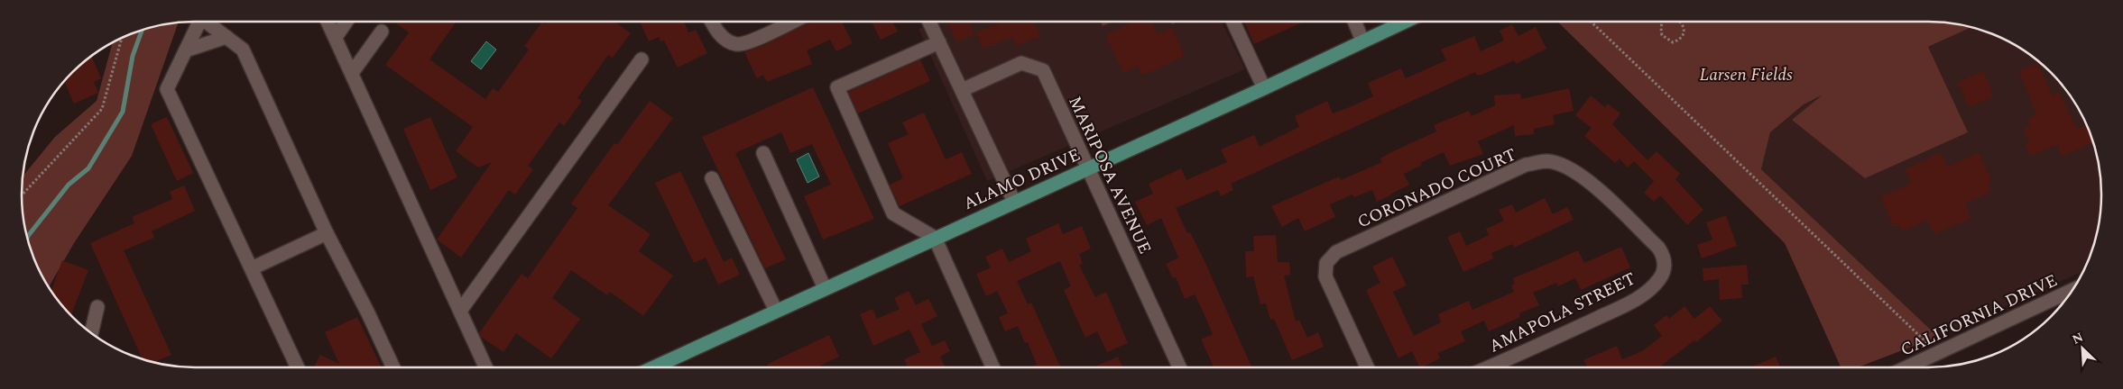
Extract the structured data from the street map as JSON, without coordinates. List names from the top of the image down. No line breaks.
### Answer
{"streets":{"main road":["ALAMO DRIVE"],"street":["MARIPOSA AVENUE","CORONADO COURT","AMAPOLA STREET","CALIFORNIA DRIVE"]},"crossings":[["MARIPOSA AVENUE","ALAMO DRIVE"],["CORONADO COURT","AMAPOLA STREET"]],"parks":["Larsen Fields"],"north":"top left"}
